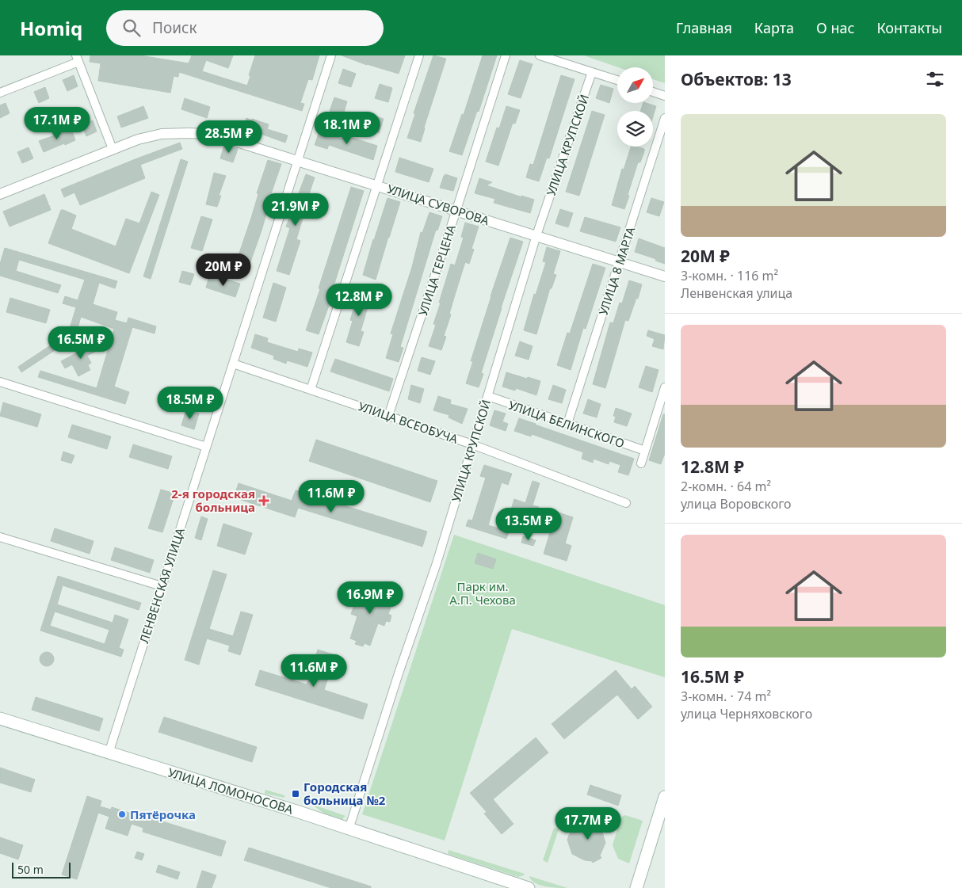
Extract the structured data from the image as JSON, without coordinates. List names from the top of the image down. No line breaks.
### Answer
{"streets":{"main road":["УЛИЦА ЛОМОНОСОВА"],"street":["УЛИЦА КРУПСКОЙ","УЛИЦА СУВОРОВА","УЛИЦА ГЕРЦЕНА","УЛИЦА 8 МАРТА","УЛИЦА ВСЕОБУЧА","УЛИЦА БЕЛИНСКОГО","ЛЕНВЕНСКАЯ УЛИЦА"]},"crossings":[["УЛИЦА КРУПСКОЙ","УЛИЦА СУВОРОВА"],["УЛИЦА КРУПСКОЙ","УЛИЦА ВСЕОБУЧА"],["УЛИЦА КРУПСКОЙ","УЛИЦА БЕЛИНСКОГО"],["УЛИЦА КРУПСКОЙ","УЛИЦА ЛОМОНОСОВА"],["УЛИЦА СУВОРОВА","УЛИЦА ГЕРЦЕНА"],["УЛИЦА СУВОРОВА","УЛИЦА 8 МАРТА"],["УЛИЦА СУВОРОВА","ЛЕНВЕНСКАЯ УЛИЦА"],["УЛИЦА ГЕРЦЕНА","УЛИЦА ВСЕОБУЧА"],["УЛИЦА 8 МАРТА","УЛИЦА БЕЛИНСКОГО"],["УЛИЦА ВСЕОБУЧА","ЛЕНВЕНСКАЯ УЛИЦА"],["ЛЕНВЕНСКАЯ УЛИЦА","УЛИЦА ЛОМОНОСОВА"]],"parks":["Парк им. А.П. Чехова"],"places":{"health":["2-я городская больница"],"transit":["Городская больница №2"],"other":["Пятёрочка"]},"scale_bar":"50 m","north":"top right","page":{"header":"Homiq","search":"Поиск","nav":["Главная","Карта","О нас","Контакты"],"heading":"Объектов: 13","list":[{"name":"20M ₽","note":"3-комн. · 116 m² · Ленвенская улица"},{"name":"12.8M ₽","note":"2-комн. · 64 m² · улица Воровского"},{"name":"16.5M ₽","note":"3-комн. · 74 m² · улица Черняховского"}],"price":["17.1M ₽","18.1M ₽","28.5M ₽","21.9M ₽","20M ₽","12.8M ₽","16.5M ₽","18.5M ₽","11.6M ₽","13.5M ₽","16.9M ₽","11.6M ₽","17.7M ₽"],"scale":"50 m"}}
